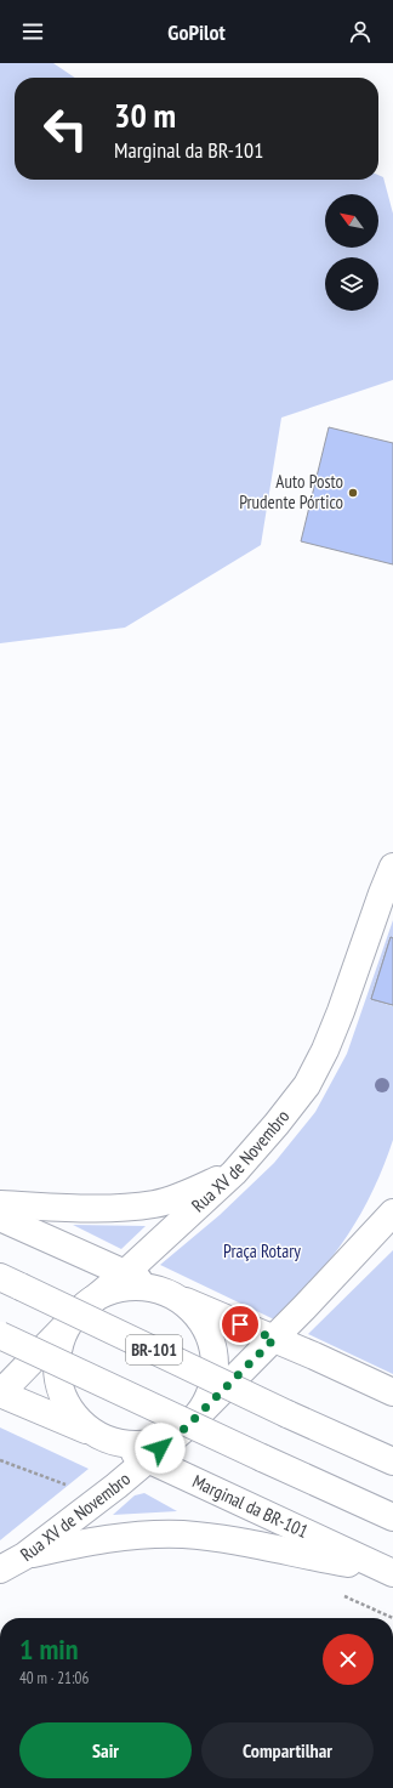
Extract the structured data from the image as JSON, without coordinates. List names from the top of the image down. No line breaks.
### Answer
{"streets":{"main road":["Rua XV de Novembro","BR-101","Marginal da BR-101"]},"crossings":[["Rua XV de Novembro","Marginal da BR-101"]],"parks":["Praça Rotary"],"places":["Auto Posto Prudente Pórtico"],"north":"top left","page":{"header":"GoPilot","turn":["30 m","Marginal da BR-101"],"heading":["1 min","40 m · 21:06"],"buttons":["Sair","Compartilhar"]}}
